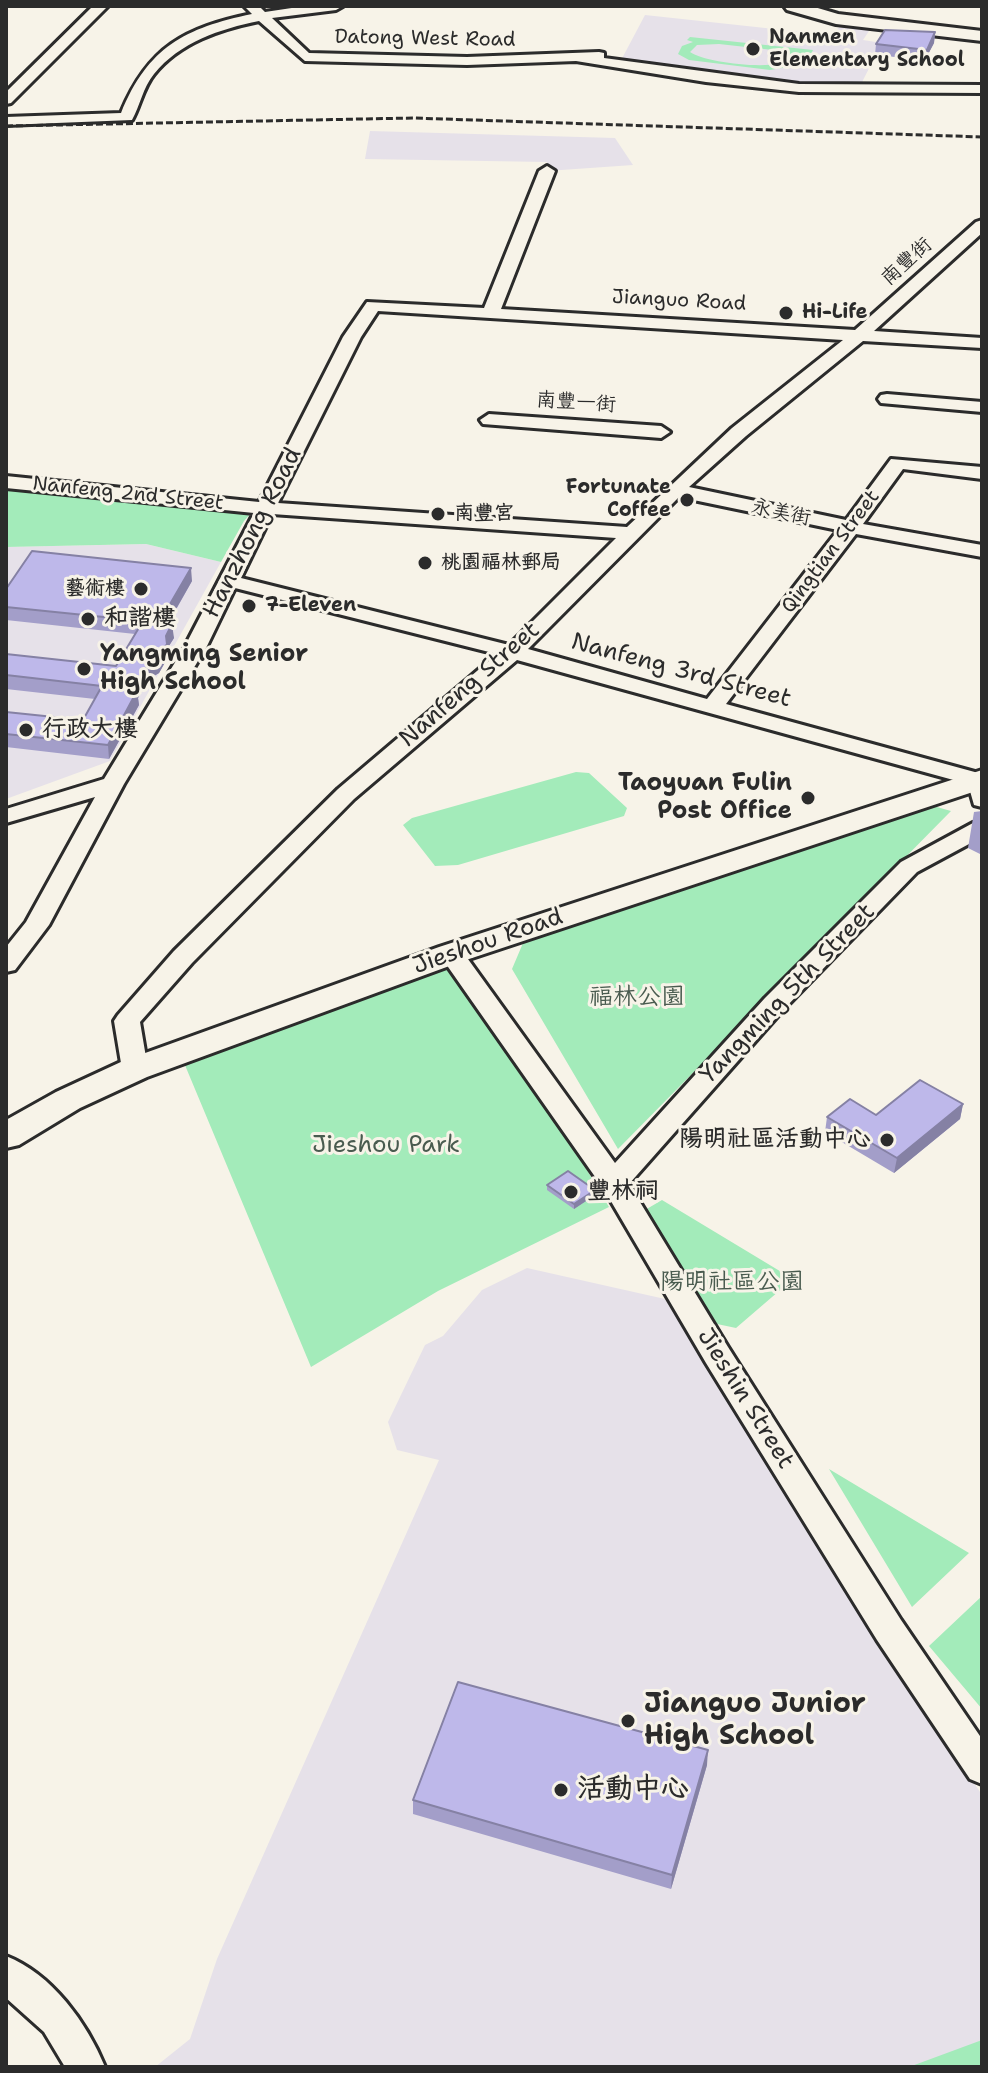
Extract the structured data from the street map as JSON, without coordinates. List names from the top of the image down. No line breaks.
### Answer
{"streets":{"main road":["Jieshou Road"],"street":["Datong West Road","南豐街","Jianguo Road","南豐一街","Nanfeng 2nd Street","永美街","Hanzhong Road","Qingtian Street","Nanfeng 3rd Street","Nanfeng Street","Yangming 5th Street","Jieshin Street"]},"crossings":[["南豐街","Jianguo Road"],["南豐街","Nanfeng Street"],["Jianguo Road","Hanzhong Road"],["Jianguo Road","Nanfeng Street"],["Nanfeng 2nd Street","Hanzhong Road"],["Nanfeng 2nd Street","Nanfeng Street"],["永美街","Qingtian Street"],["永美街","Nanfeng Street"],["Hanzhong Road","Nanfeng 3rd Street"],["Qingtian Street","Nanfeng 3rd Street"],["Nanfeng 3rd Street","Nanfeng Street"],["Nanfeng 3rd Street","Jieshou Road"],["Nanfeng Street","Jieshou Road"],["Jieshou Road","Jieshin Street"],["Yangming 5th Street","Jieshin Street"]],"parks":["福林公園","Jieshou Park","陽明社區公園"],"places":["Nanmen Elementary School","Hi-Life","Fortunate Coffee","南豐宮","桃園福林郵局","藝術樓","7-Eleven","和諧樓","Yangming Senior High School","行政大樓","Taoyuan Fulin Post Office","陽明社區活動中心","豐林祠","Jianguo Junior High School","活動中心"]}
